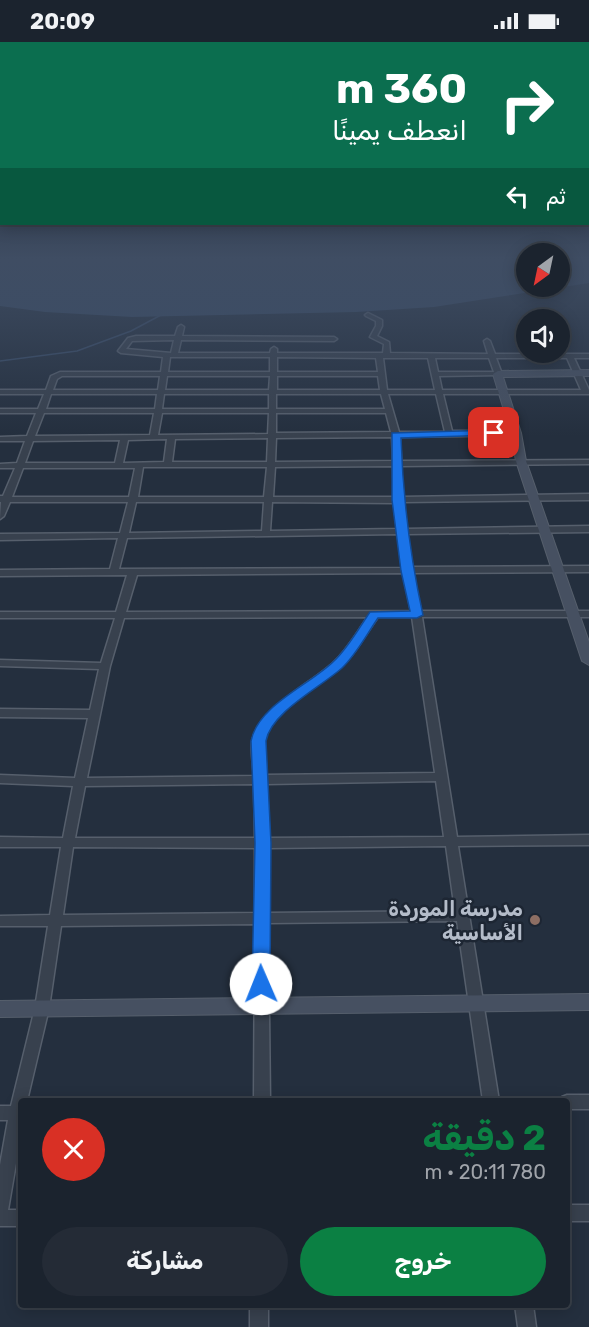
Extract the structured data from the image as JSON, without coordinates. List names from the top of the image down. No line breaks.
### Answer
{"places":["مدرسة الموردة الأساسية"],"north":"bottom left","page":{"status":"20:09","turn":["360 m","انعطف يمينًا"],"then":"ثم","heading":["2 دقيقة","780 m · 20:11"],"buttons":["خروج","مشاركة"]}}
